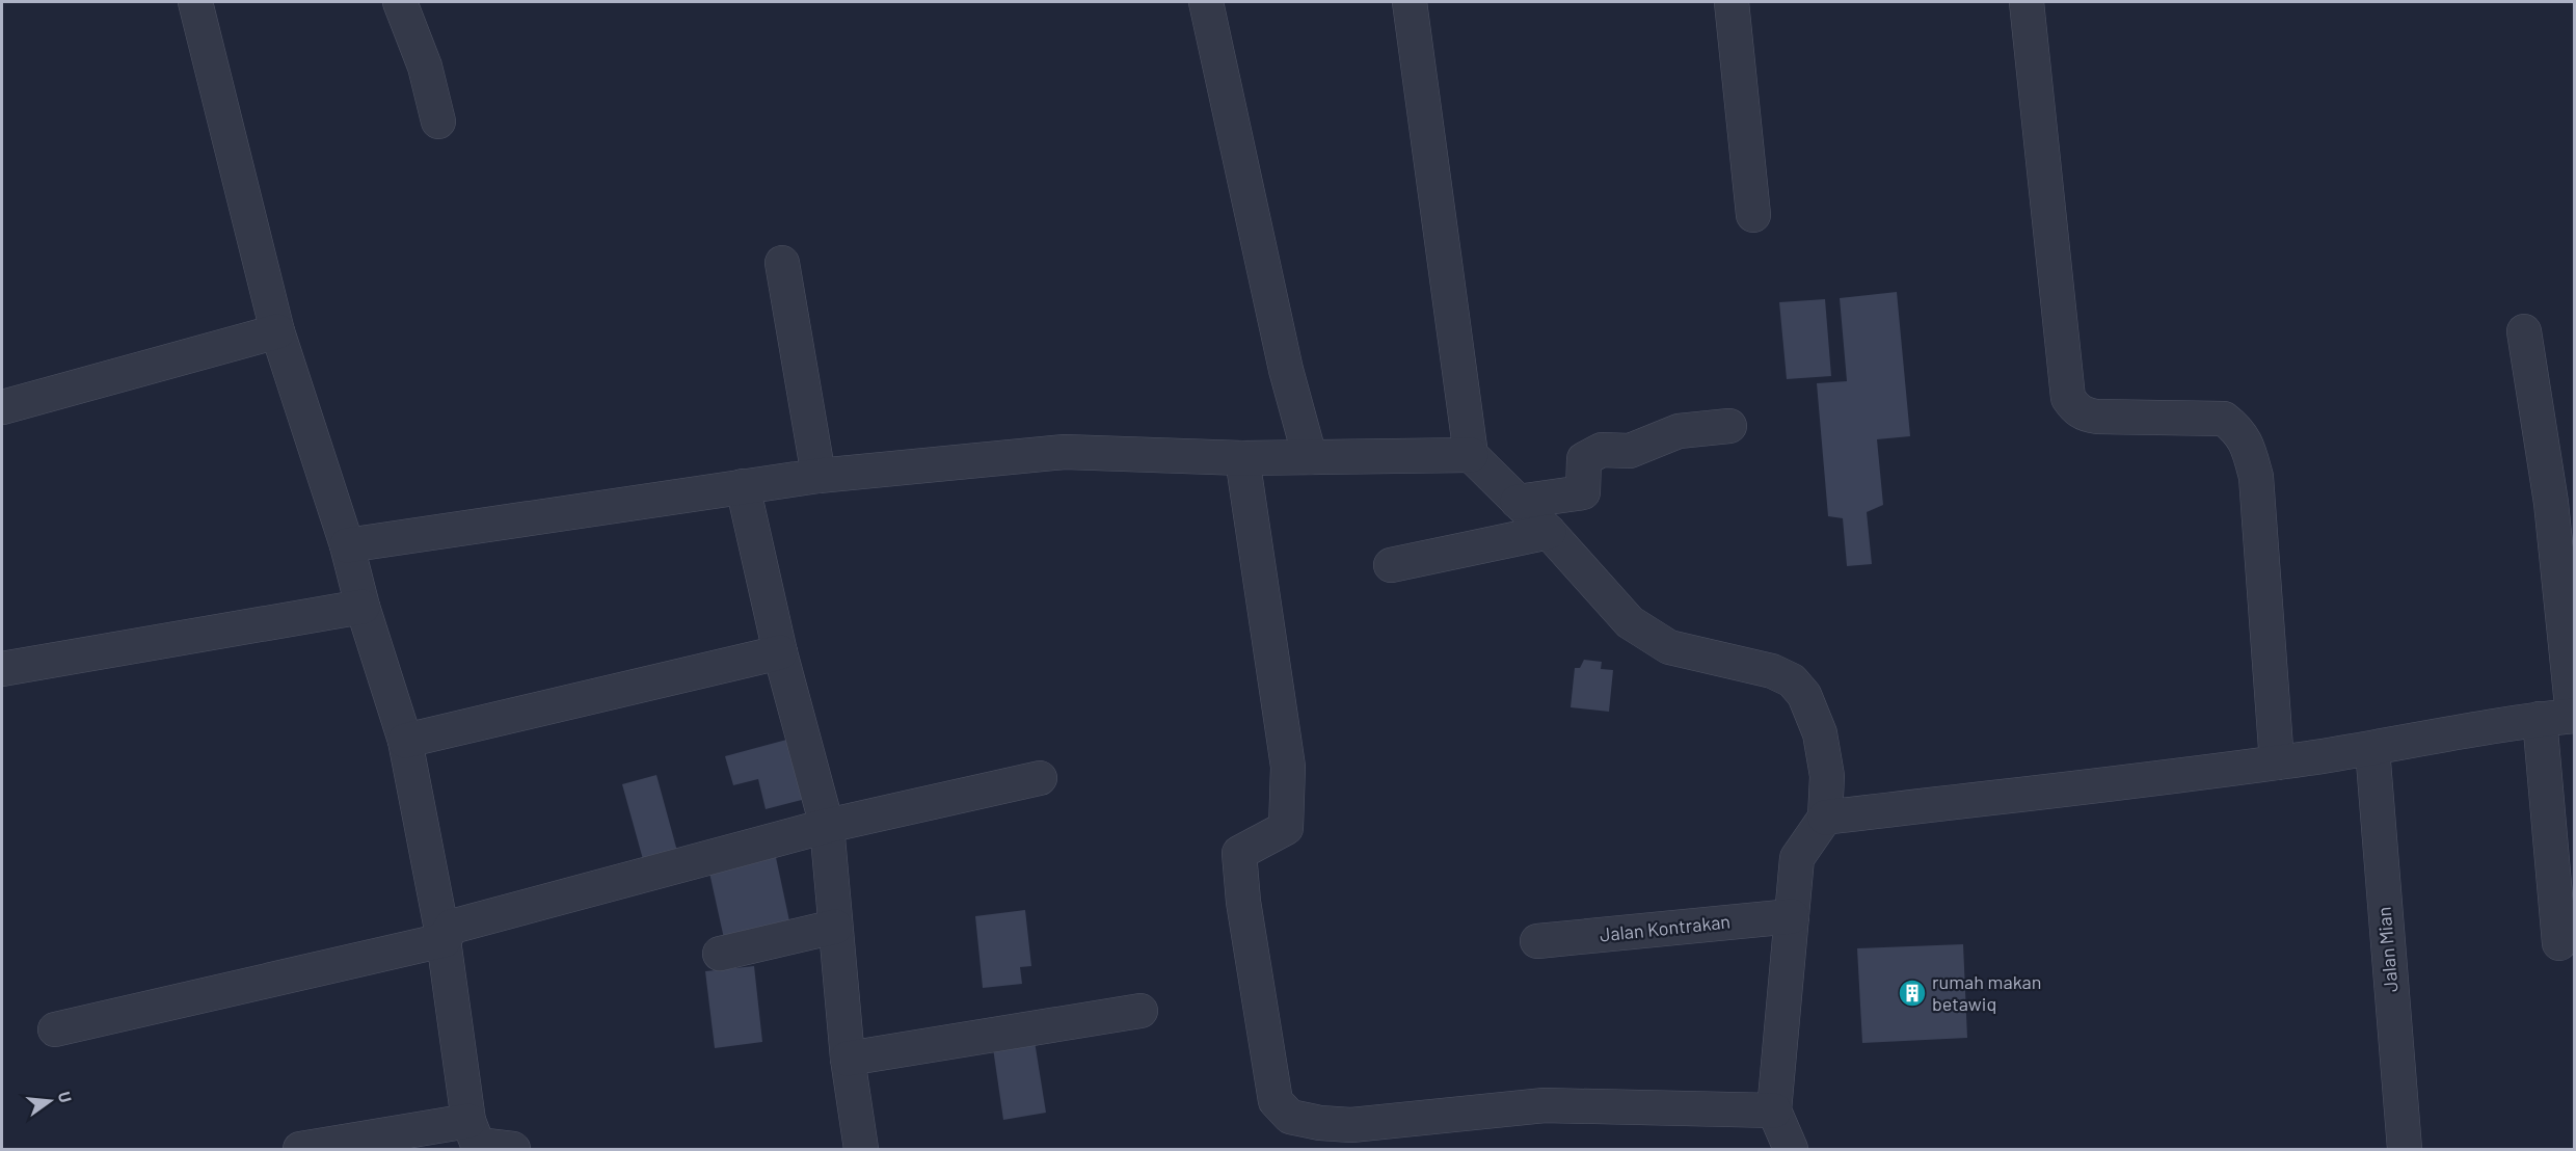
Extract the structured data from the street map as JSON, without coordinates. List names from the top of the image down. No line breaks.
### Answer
{"streets":{"street":["Jalan Kontrakan","Jalan Mian"]},"places":{"building":["rumah makan betawiq"]},"north":"right"}
